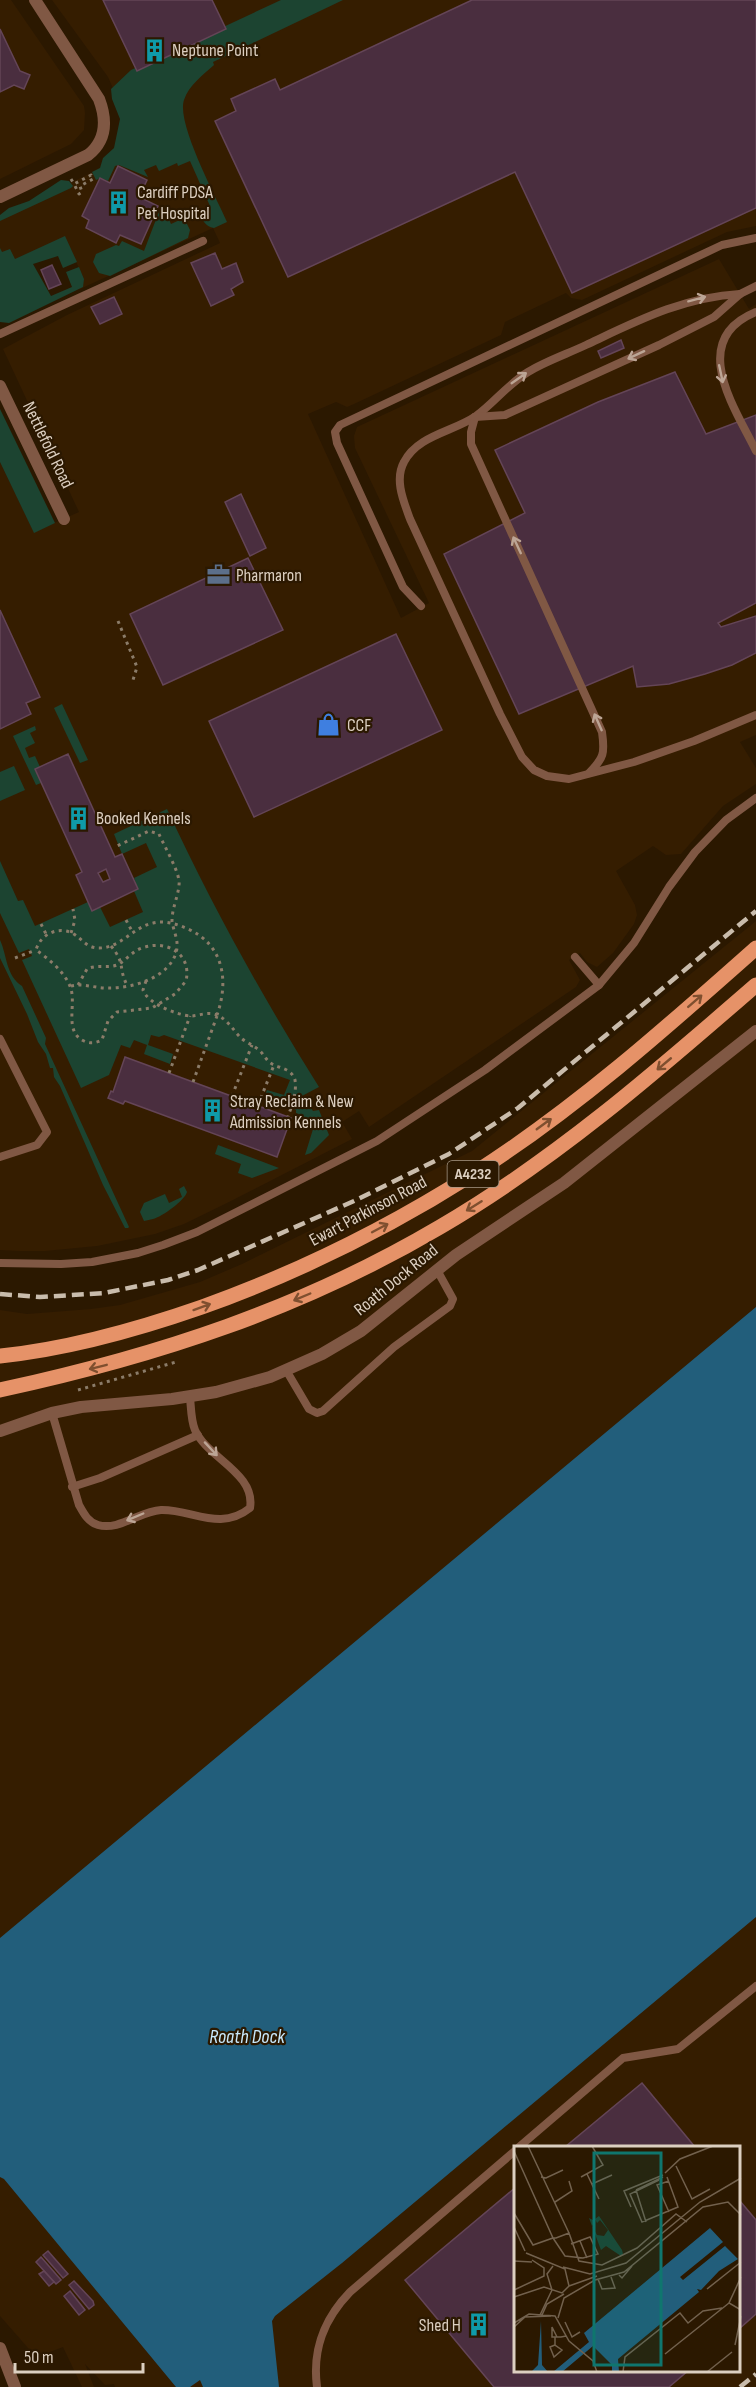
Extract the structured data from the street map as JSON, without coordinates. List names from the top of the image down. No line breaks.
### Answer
{"streets":{"main road":["A4232","Ewart Parkinson Road"],"street":["Nettlefold Road","Roath Dock Road"]},"water":["Roath Dock"],"places":{"building":["Neptune Point","Cardiff PDSA Pet Hospital","Booked Kennels","Stray Reclaim & New Admission Kennels","Shed H"],"office":["Pharmaron"],"shop":["CCF"]},"scale_bar":"50 m"}
